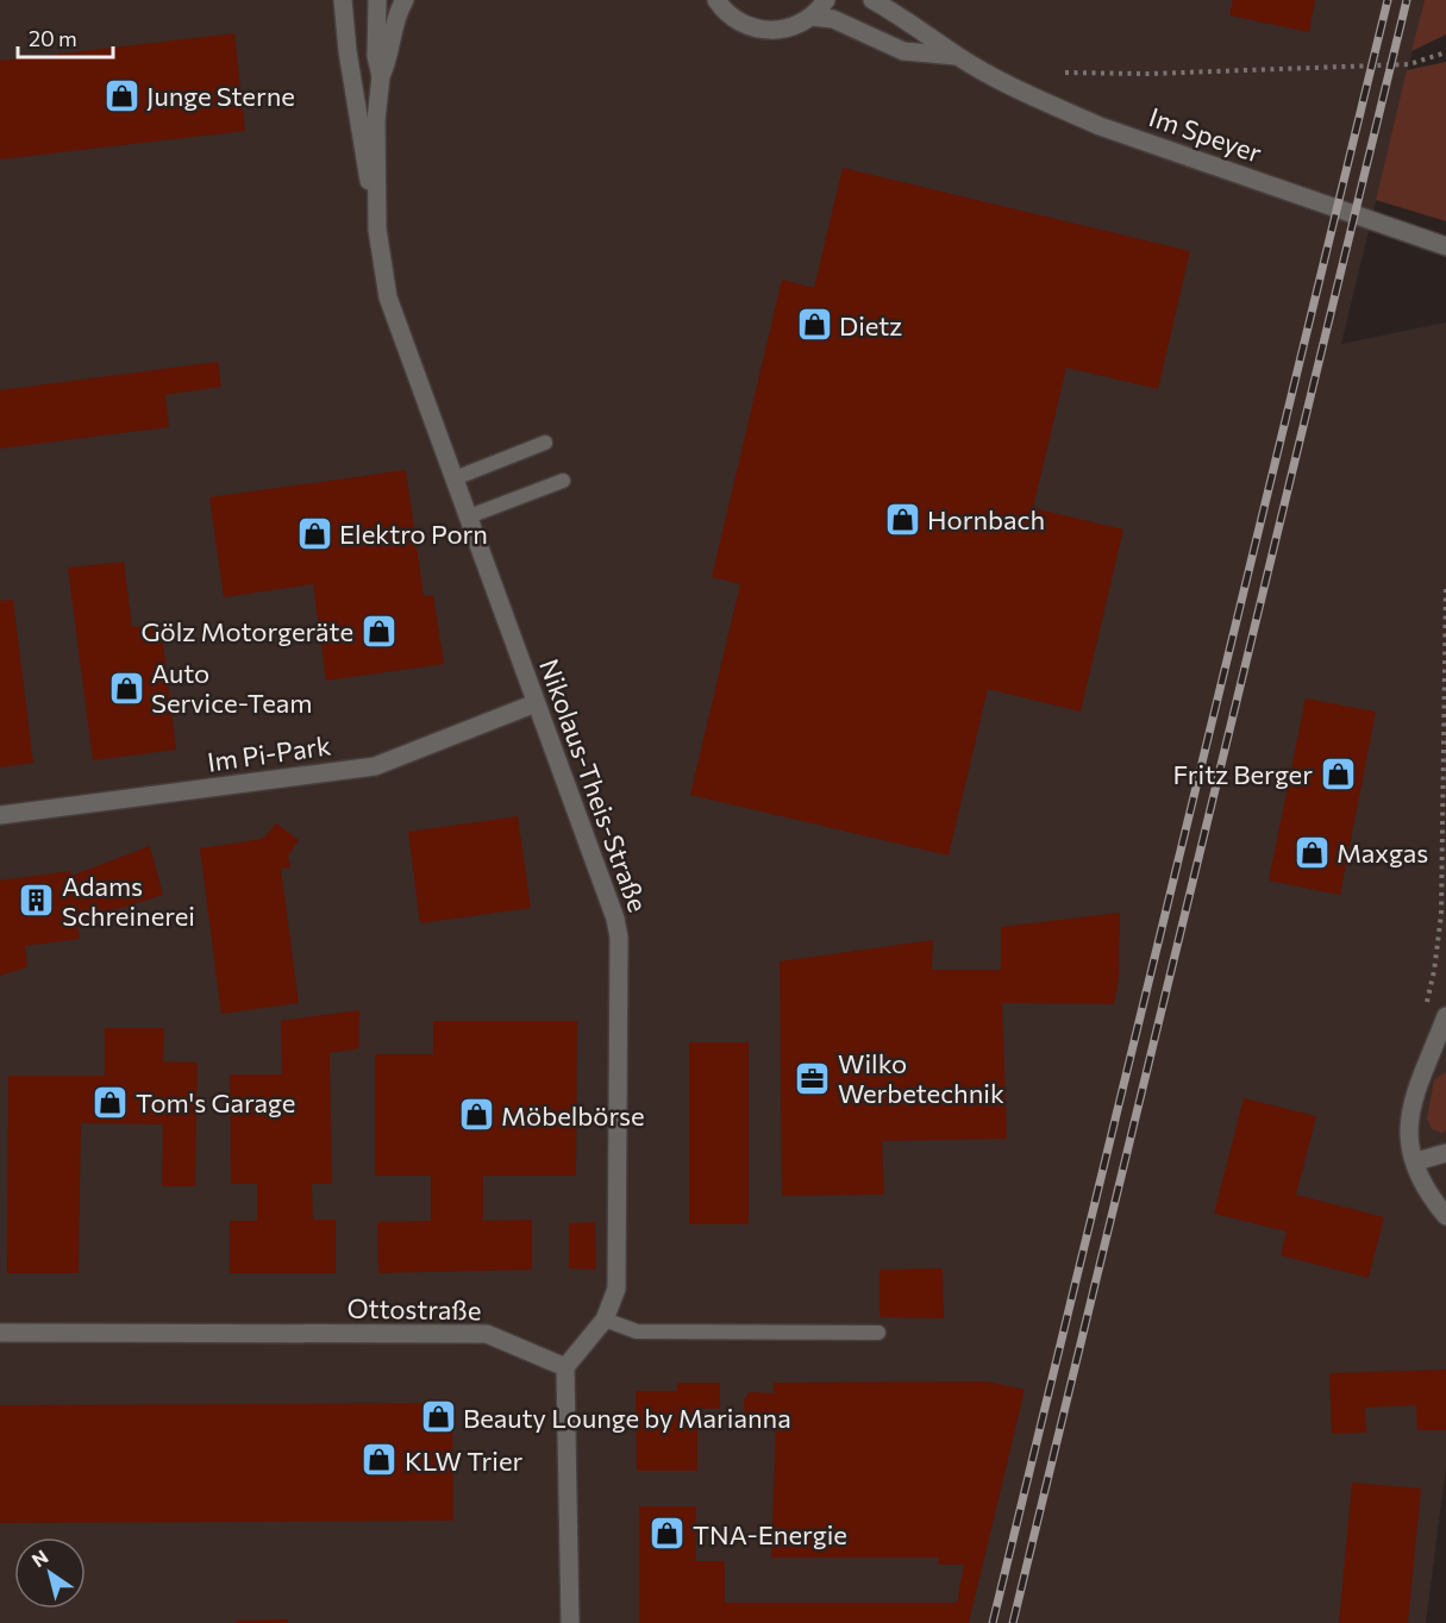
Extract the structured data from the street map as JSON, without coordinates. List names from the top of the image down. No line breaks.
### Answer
{"streets":{"street":["Im Speyer","Im Pi-Park","Nikolaus-Theis-Straße","Ottostraße"]},"crossings":[["Im Pi-Park","Nikolaus-Theis-Straße"],["Nikolaus-Theis-Straße","Ottostraße"]],"places":{"shop":["Junge Sterne","Dietz","Hornbach","Elektro Porn","Gölz Motorgeräte","Auto Service-Team","Fritz Berger","Maxgas","Tom's Garage","Möbelbörse","Beauty Lounge by Marianna","KLW Trier","TNA-Energie"],"building":["Adams Schreinerei"],"office":["Wilko Werbetechnik"]},"scale_bar":"20 m","north":"top left"}
